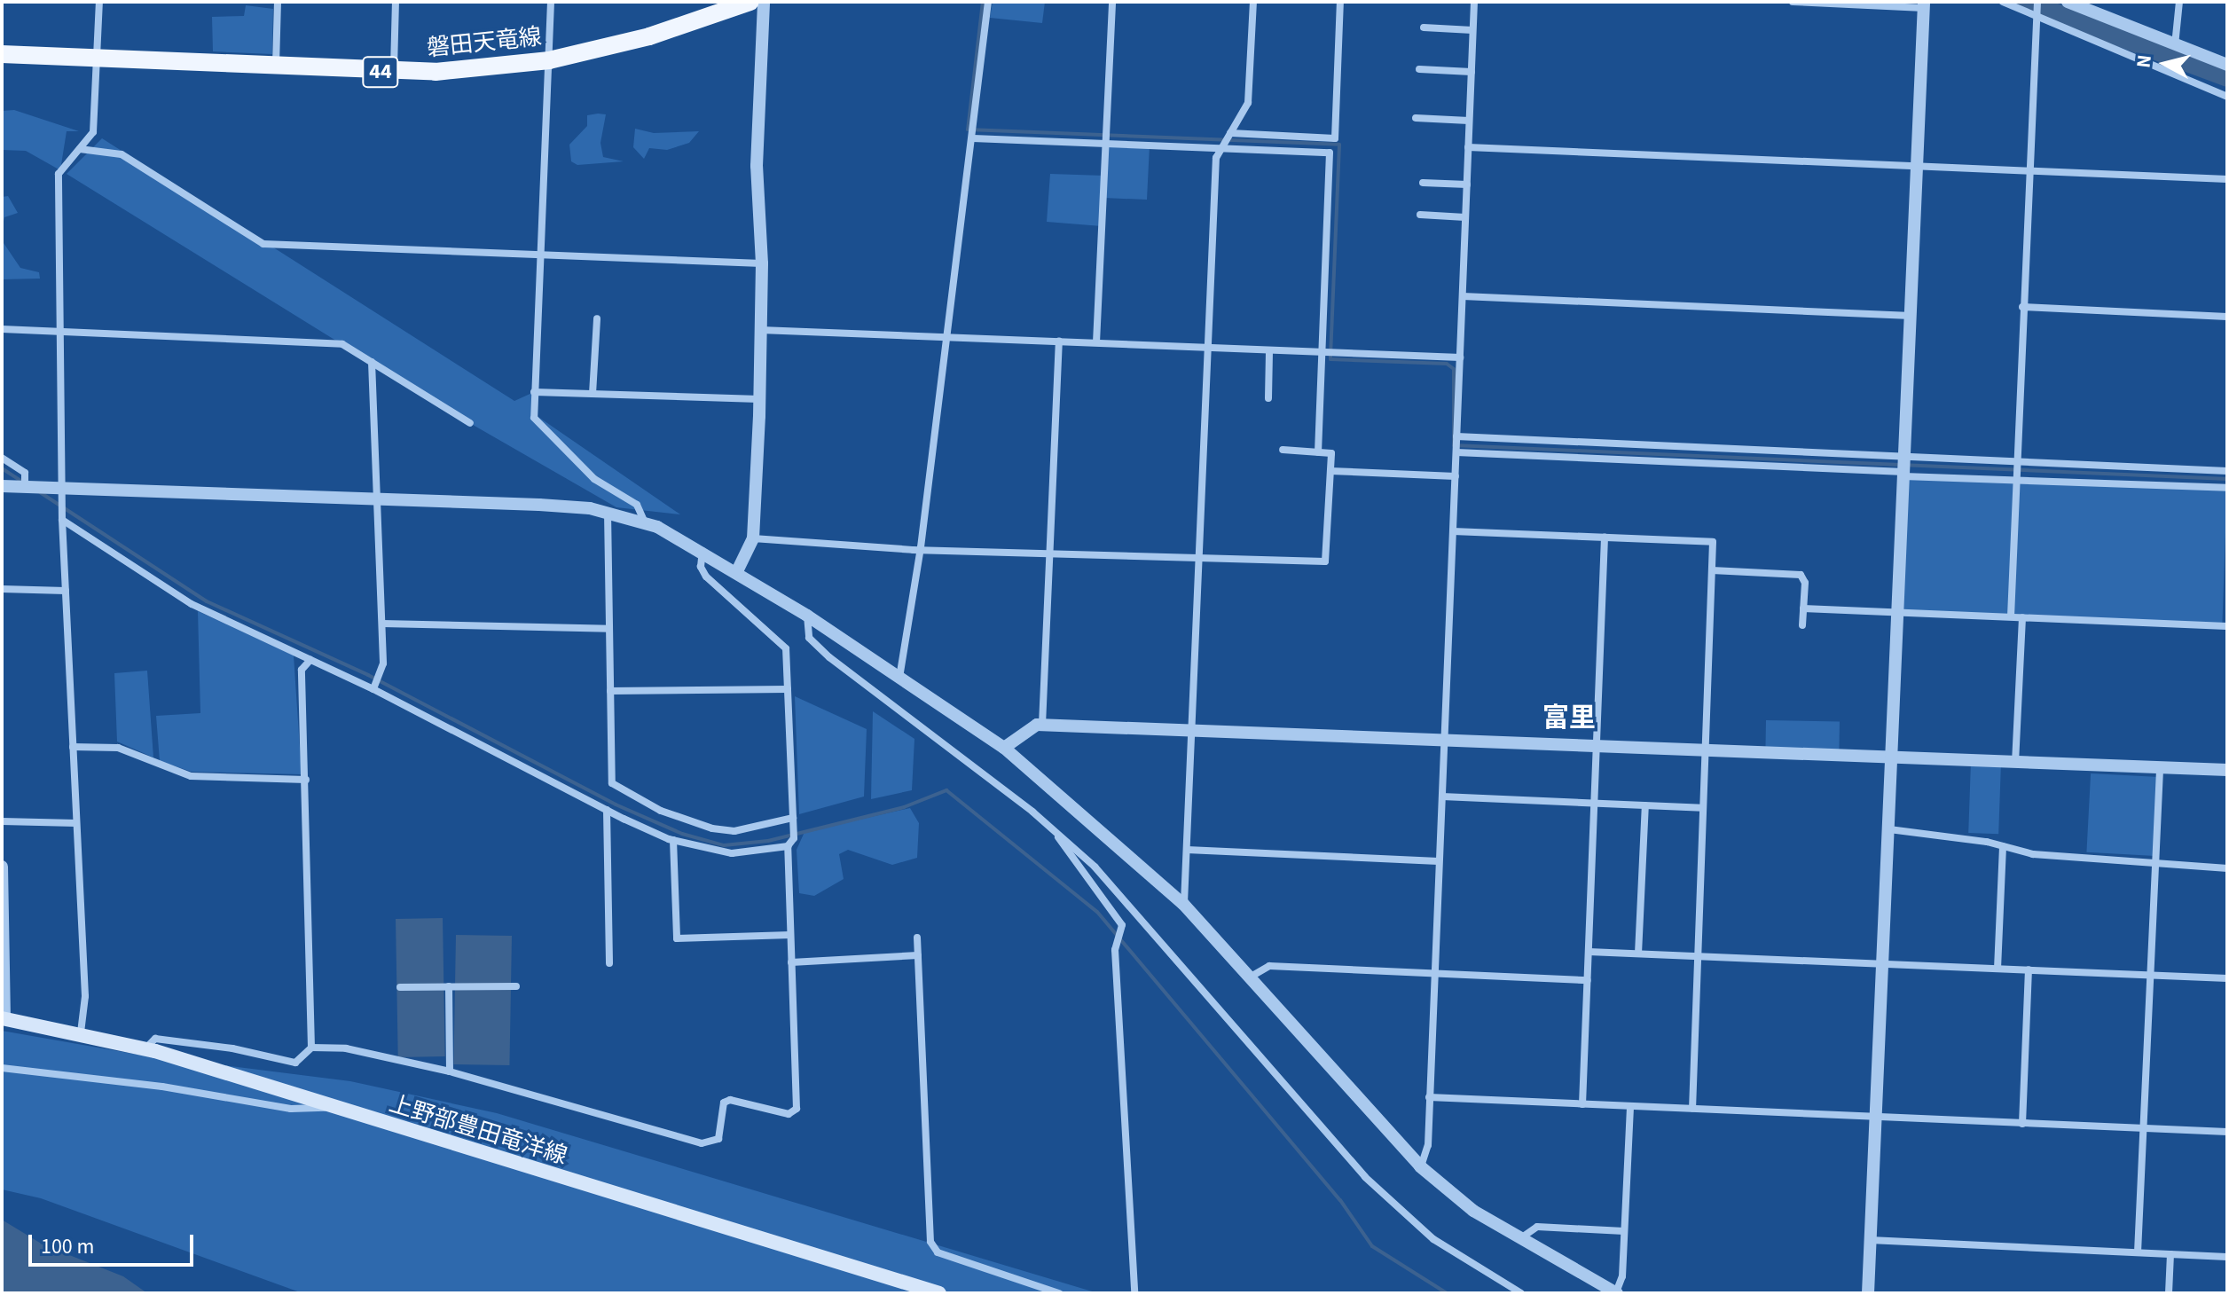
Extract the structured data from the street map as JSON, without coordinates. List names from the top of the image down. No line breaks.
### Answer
{"streets":{"main road":["磐田天竜線","44","上野部豊田竜洋線"]},"districts":["富里"],"scale_bar":"100 m","north":"left"}
